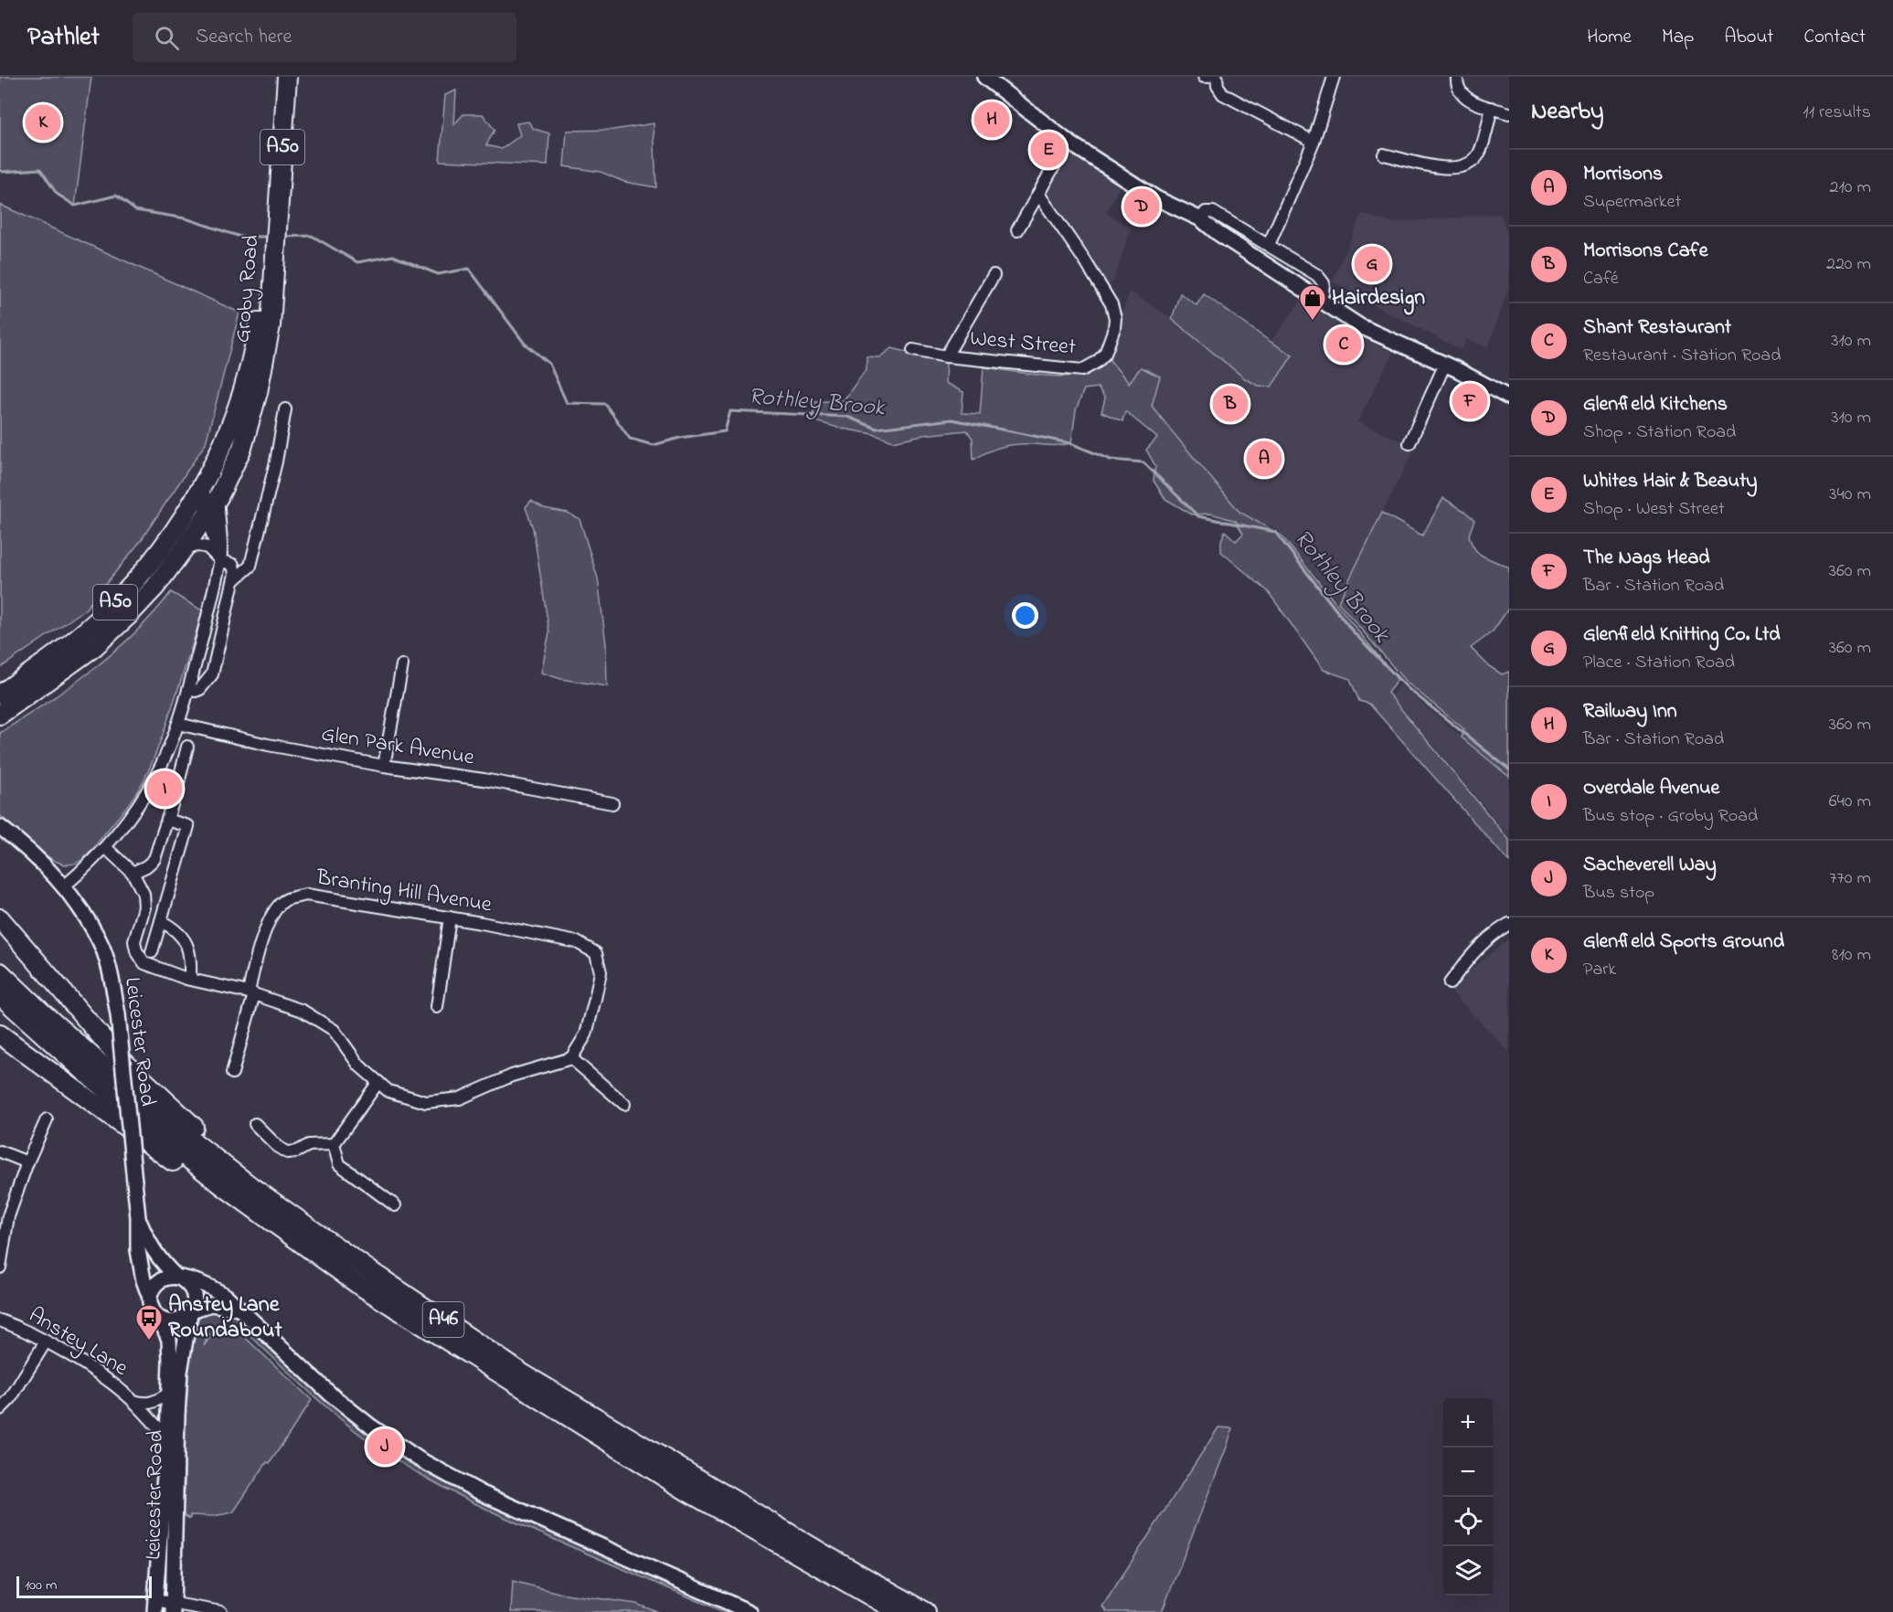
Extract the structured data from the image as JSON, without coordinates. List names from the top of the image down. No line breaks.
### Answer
{"streets":{"highway":["A50","Groby Road","A46"],"street":["West Street","Glen Park Avenue","Branting Hill Avenue","Leicester Road","Anstey Lane"]},"crossings":[["Groby Road","Glen Park Avenue"],["Groby Road","Leicester Road"],["Leicester Road","Anstey Lane"]],"water":["Rothley Brook"],"places":{"shop":["Hairdesign"],"bus stop":["Anstey Lane Roundabout"]},"scale_bar":"100 m","page":{"header":"Pathlet","search":"Search here","nav":["Home","Map","About","Contact"],"heading":["Nearby","11 results"],"pins":["H","K","E","D","G","C","F","B","A","I","J"],"list":[{"mark":"A","name":"Morrisons","note":"Supermarket","value":"210 m"},{"mark":"B","name":"Morrisons Cafe","note":"Café","value":"220 m"},{"mark":"C","name":"Shant Restaurant","note":"Restaurant · Station Road","value":"310 m"},{"mark":"D","name":"Glenfield Kitchens","note":"Shop · Station Road","value":"310 m"},{"mark":"E","name":"Whites Hair & Beauty","note":"Shop · West Street","value":"340 m"},{"mark":"F","name":"The Nags Head","note":"Bar · Station Road","value":"360 m"},{"mark":"G","name":"Glenfield Knitting Co. Ltd","note":"Place · Station Road","value":"360 m"},{"mark":"H","name":"Railway Inn","note":"Bar · Station Road","value":"360 m"},{"mark":"I","name":"Overdale Avenue","note":"Bus stop · Groby Road","value":"640 m"},{"mark":"J","name":"Sacheverell Way","note":"Bus stop","value":"770 m"},{"mark":"K","name":"Glenfield Sports Ground","note":"Park","value":"810 m"}],"map_buttons":["+","−"],"scale":"100 m"}}
